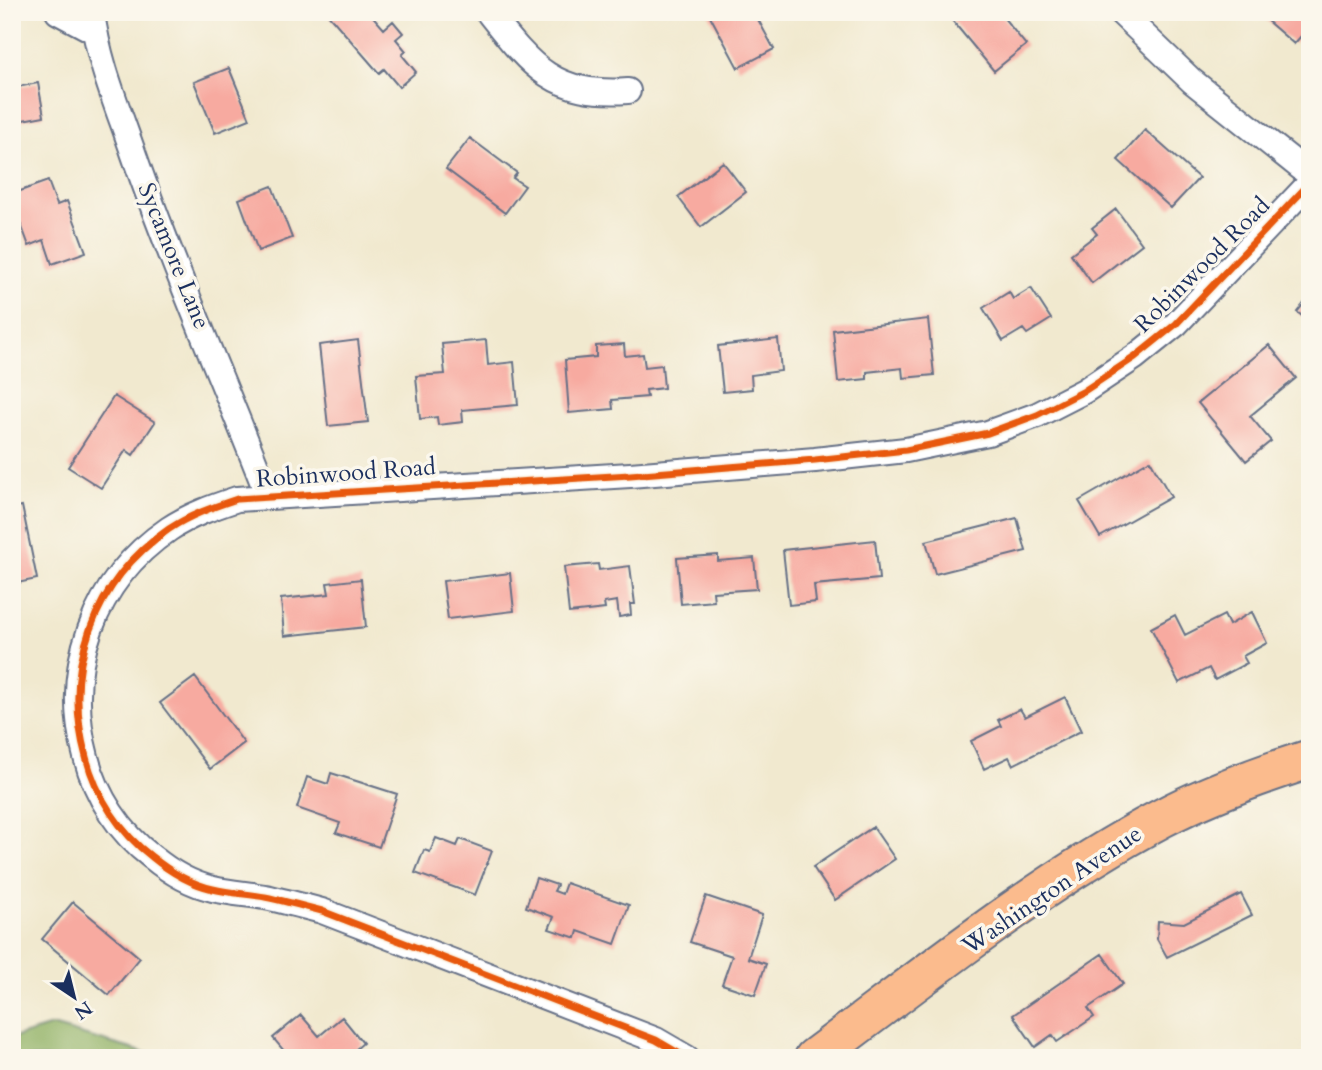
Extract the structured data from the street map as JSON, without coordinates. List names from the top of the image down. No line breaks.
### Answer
{"streets":{"main road":["Washington Avenue"],"street":["Sycamore Lane","Robinwood Road"]},"crossings":[["Sycamore Lane","Robinwood Road"]],"north":"bottom right"}
